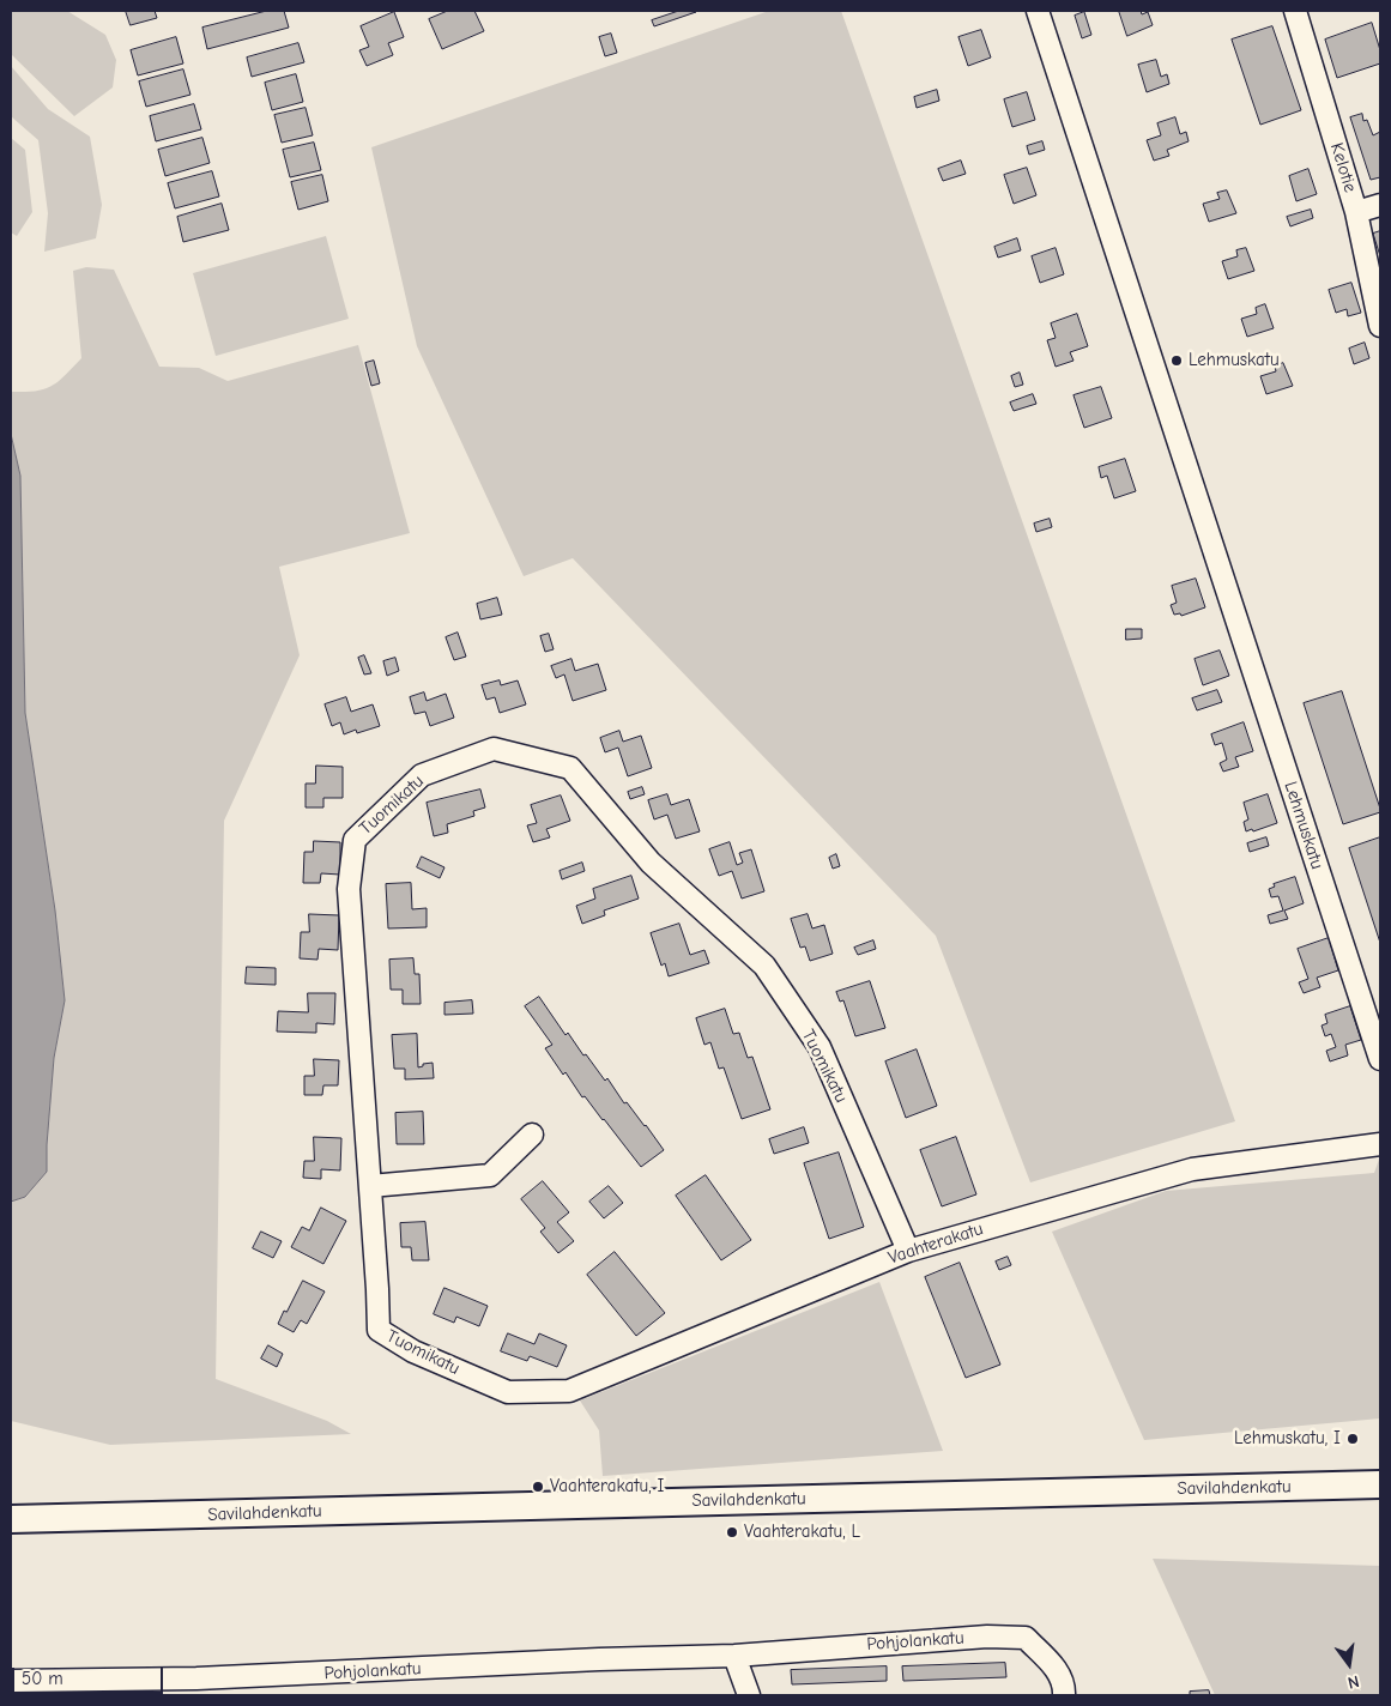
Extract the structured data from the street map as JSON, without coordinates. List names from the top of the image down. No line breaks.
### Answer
{"streets":{"main road":["Savilahdenkatu"],"street":["Kelotie","Tuomikatu","Lehmuskatu","Vaahterakatu","Pohjolankatu"]},"crossings":[["Tuomikatu","Vaahterakatu"]],"places":["Lehmuskatu","Lehmuskatu, I","Vaahterakatu, I","Vaahterakatu, L"],"scale_bar":"50 m","north":"bottom"}
